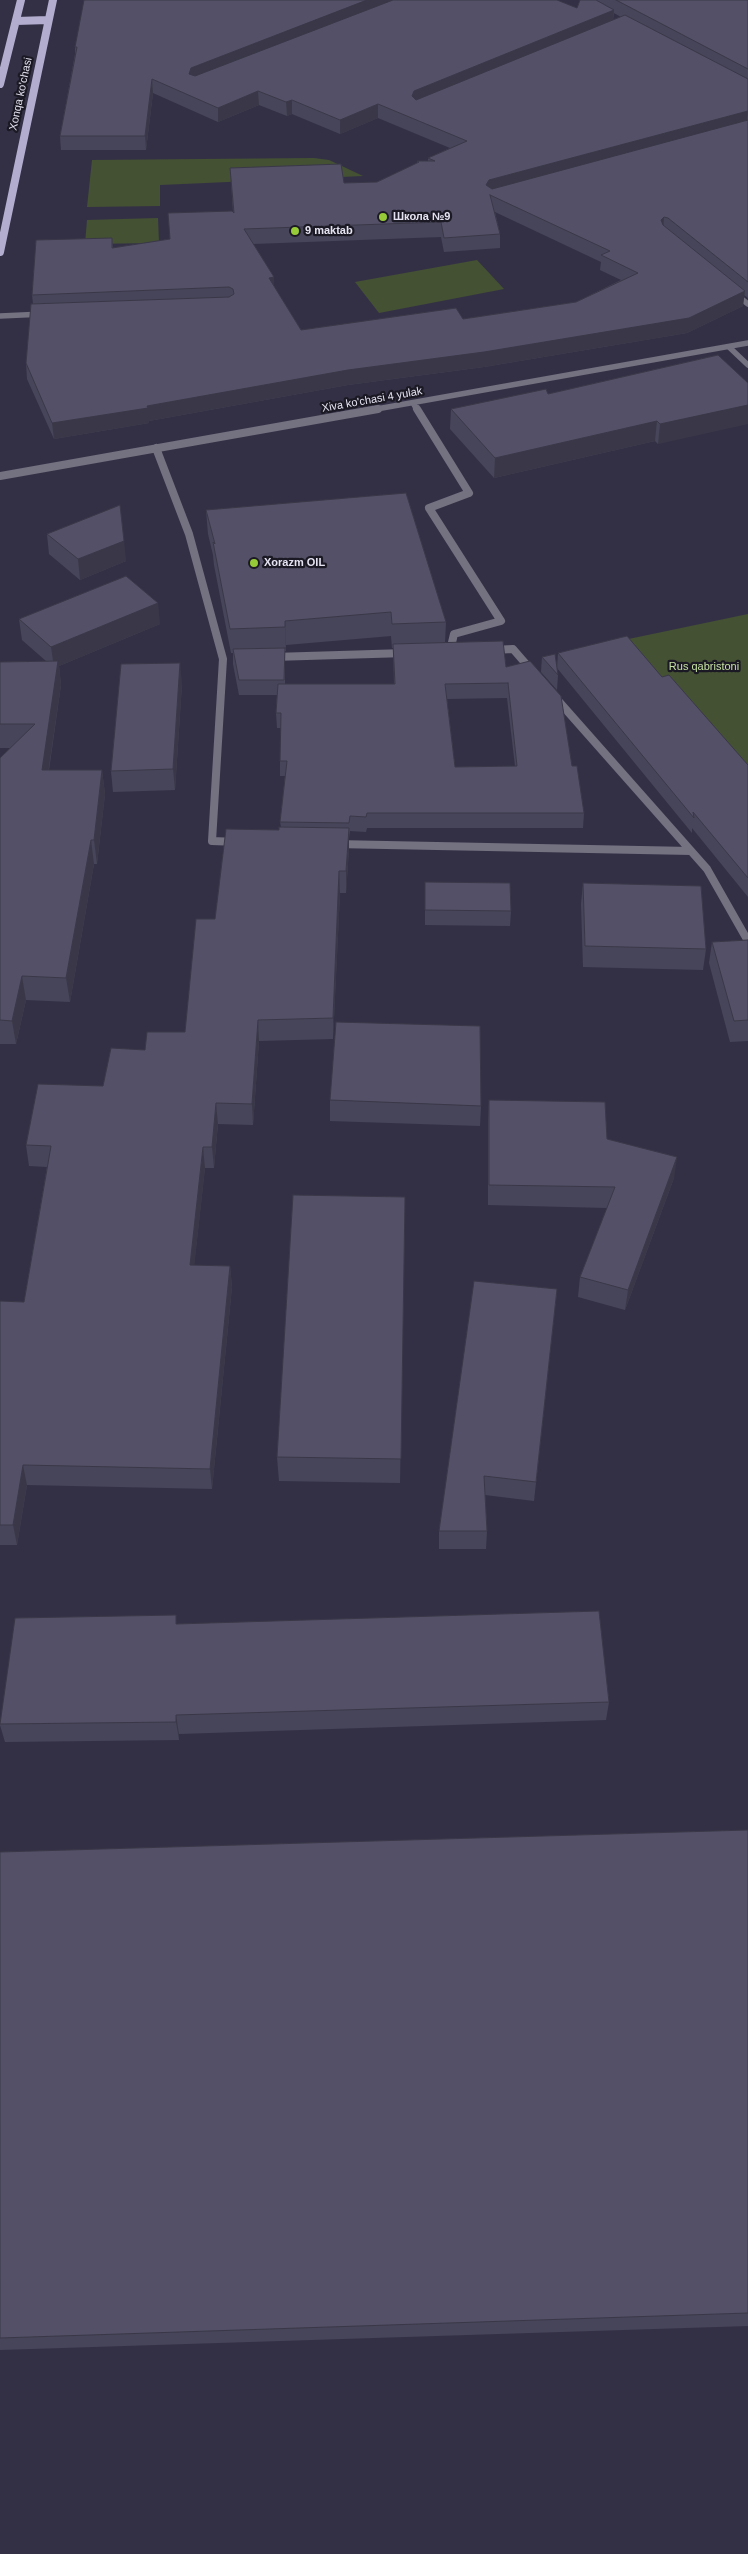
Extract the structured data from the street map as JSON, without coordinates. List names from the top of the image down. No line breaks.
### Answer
{"streets":{"main road":["Xonqa ko'chasi"],"street":["Xiva ko'chasi 4 yulak"]},"parks":["Rus qabristoni"],"places":["Школа №9","9 maktab","Xorazm OIL"]}
